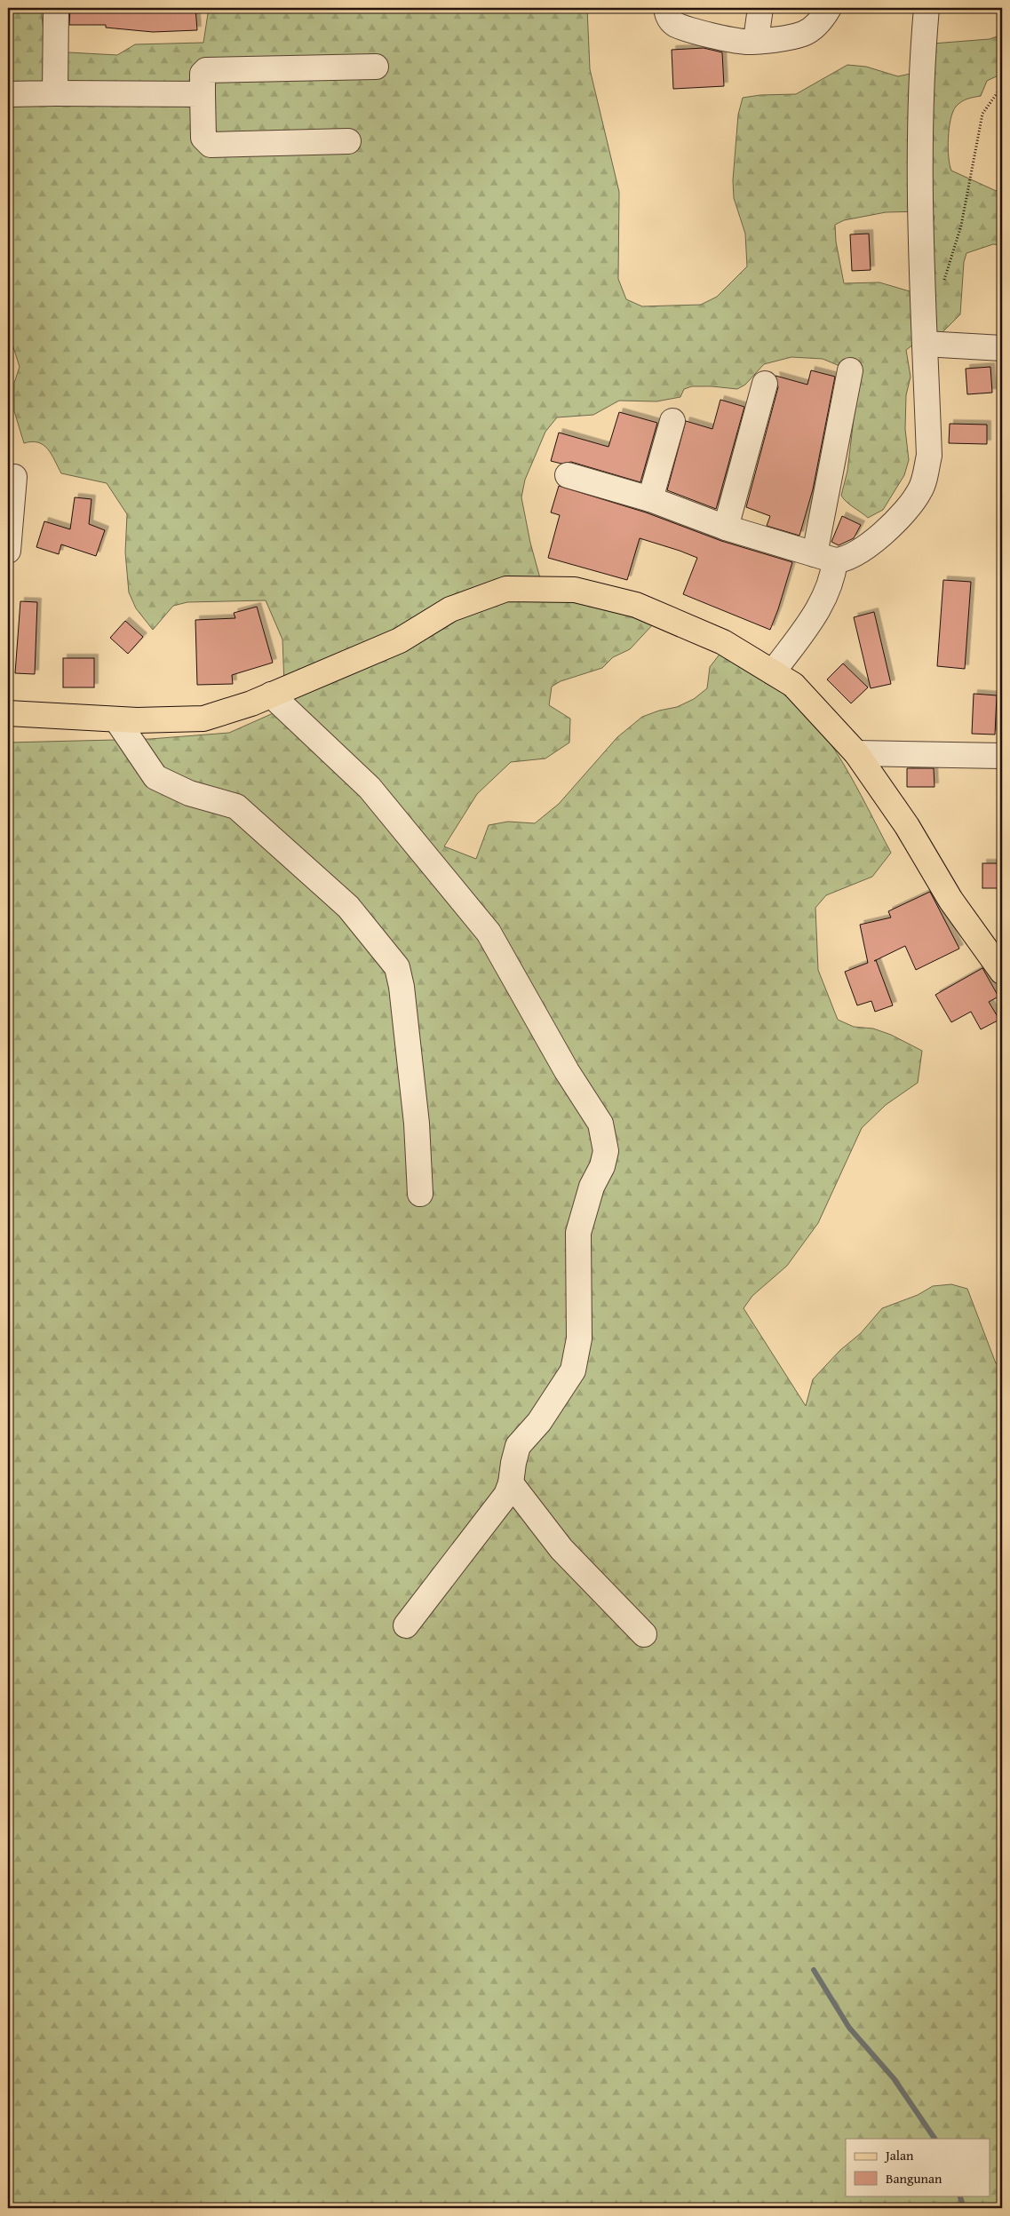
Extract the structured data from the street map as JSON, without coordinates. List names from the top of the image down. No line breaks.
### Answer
{"legend":["Jalan","Bangunan"]}
